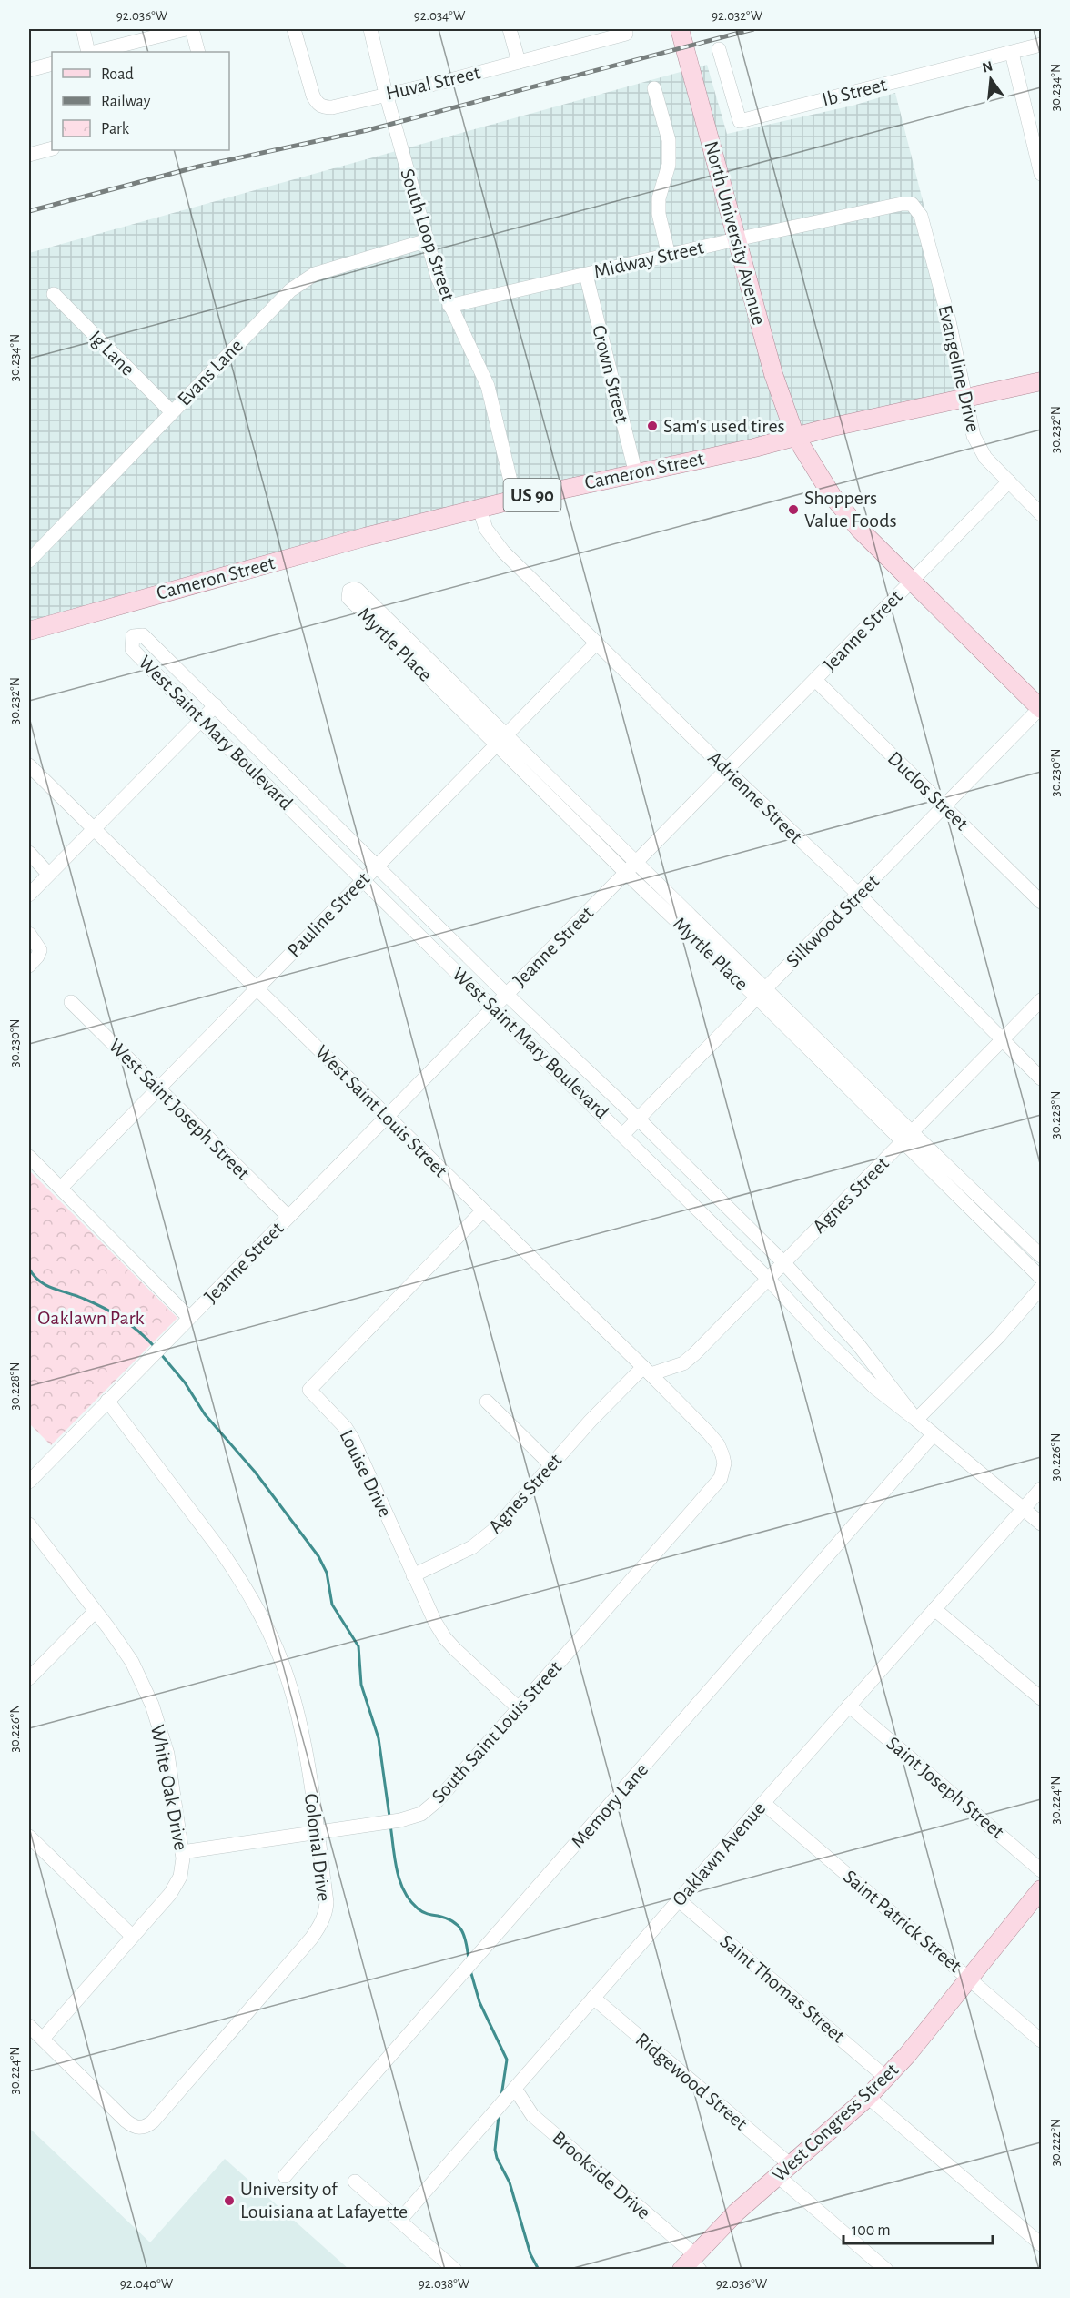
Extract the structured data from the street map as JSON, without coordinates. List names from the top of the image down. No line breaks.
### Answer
{"streets":{"main road":["North University Avenue","Cameron Street","US 90","West Congress Street"],"street":["Huval Street","Ib Street","South Loop Street","Midway Street","Ig Lane","Evangeline Drive","Evans Lane","Crown Street","Jeanne Street","Myrtle Place","West Saint Mary Boulevard","Duclos Street","Adrienne Street","Pauline Street","Silkwood Street","West Saint Joseph Street","West Saint Louis Street","Agnes Street","Louise Drive","South Saint Louis Street","White Oak Drive","Saint Joseph Street","Memory Lane","Colonial Drive","Oaklawn Avenue","Saint Patrick Street","Saint Thomas Street","Ridgewood Street","Brookside Drive"]},"crossings":[["Huval Street","South Loop Street"],["North University Avenue","Midway Street"],["North University Avenue","Cameron Street"],["North University Avenue","Jeanne Street"],["North University Avenue","Silkwood Street"],["South Loop Street","Midway Street"],["South Loop Street","Evans Lane"],["South Loop Street","Cameron Street"],["Midway Street","Evangeline Drive"],["Midway Street","Crown Street"],["Ig Lane","Evans Lane"],["Evangeline Drive","Cameron Street"],["Evangeline Drive","Jeanne Street"],["Crown Street","Cameron Street"],["Cameron Street","Adrienne Street"],["Jeanne Street","Myrtle Place"],["Jeanne Street","West Saint Mary Boulevard"],["Jeanne Street","Duclos Street"],["Jeanne Street","Adrienne Street"],["Jeanne Street","West Saint Joseph Street"],["Jeanne Street","West Saint Louis Street"],["Jeanne Street","Colonial Drive"],["Myrtle Place","Pauline Street"],["Myrtle Place","Silkwood Street"],["Myrtle Place","Agnes Street"],["West Saint Mary Boulevard","Pauline Street"],["West Saint Mary Boulevard","Silkwood Street"],["West Saint Mary Boulevard","Agnes Street"],["West Saint Mary Boulevard","Memory Lane"],["West Saint Mary Boulevard","Oaklawn Avenue"],["Duclos Street","Silkwood Street"],["Adrienne Street","Pauline Street"],["Adrienne Street","Silkwood Street"],["Adrienne Street","Agnes Street"],["Pauline Street","West Saint Joseph Street"],["Pauline Street","West Saint Louis Street"],["West Saint Louis Street","Agnes Street"],["West Saint Louis Street","Louise Drive"],["West Saint Louis Street","South Saint Louis Street"],["Agnes Street","Louise Drive"],["Louise Drive","South Saint Louis Street"],["South Saint Louis Street","White Oak Drive"],["South Saint Louis Street","Colonial Drive"],["White Oak Drive","Colonial Drive"],["Saint Joseph Street","Oaklawn Avenue"],["Oaklawn Avenue","Saint Patrick Street"],["Oaklawn Avenue","Saint Thomas Street"],["Oaklawn Avenue","Ridgewood Street"],["Oaklawn Avenue","Brookside Drive"],["Saint Patrick Street","West Congress Street"],["Saint Thomas Street","West Congress Street"],["Ridgewood Street","West Congress Street"],["West Congress Street","Brookside Drive"]],"parks":["Oaklawn Park"],"places":["Sam's used tires","Shoppers Value Foods","University of Louisiana at Lafayette"],"legend":["Road","Railway","Park"],"scale_bar":"100 m","north":"top","coordinates":["92.036°W","92.034°W","92.032°W","30.234°N","30.232°N","30.230°N","30.228°N","30.226°N","30.224°N","30.222°N","92.040°W","92.038°W"]}
